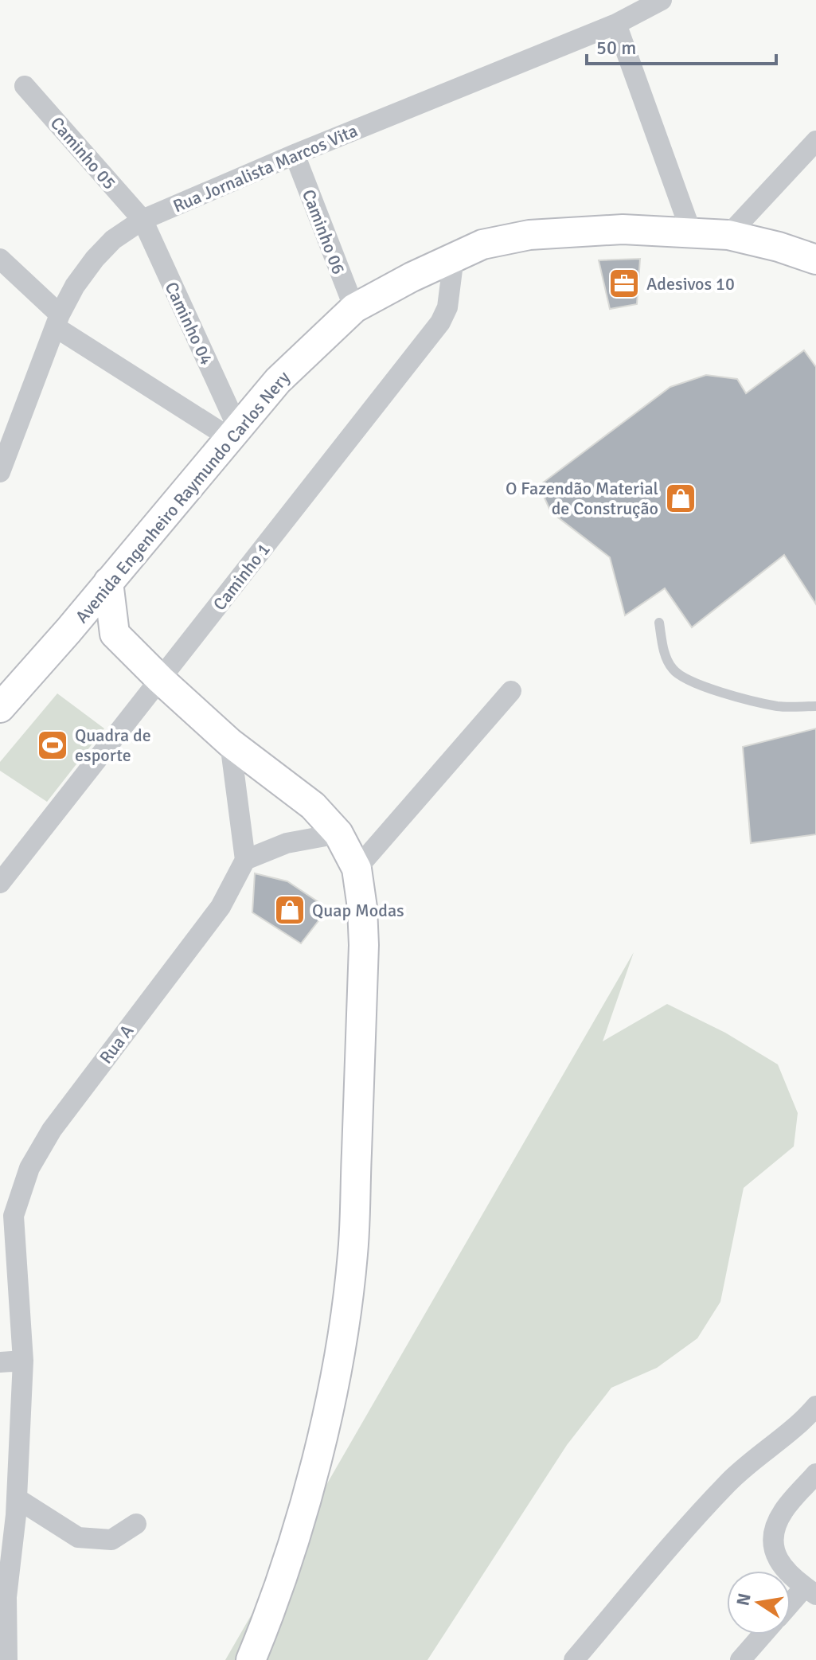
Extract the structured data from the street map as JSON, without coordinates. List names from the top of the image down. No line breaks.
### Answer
{"streets":{"main road":["Avenida Engenheiro Raymundo Carlos Nery"],"street":["Caminho 05","Rua Jornalista Marcos Vita","Caminho 06","Caminho 04","Caminho 1","Rua A"]},"crossings":[["Caminho 05","Rua Jornalista Marcos Vita"],["Caminho 05","Caminho 04"],["Rua Jornalista Marcos Vita","Caminho 06"],["Rua Jornalista Marcos Vita","Caminho 04"],["Caminho 06","Avenida Engenheiro Raymundo Carlos Nery"],["Caminho 04","Avenida Engenheiro Raymundo Carlos Nery"],["Avenida Engenheiro Raymundo Carlos Nery","Caminho 1"]],"places":{"office":["Adesivos 10"],"shop":["O Fazendão Material de Construção","Quap Modas"],"sports":["Quadra de esporte"]},"scale_bar":"50 m","north":"left"}
